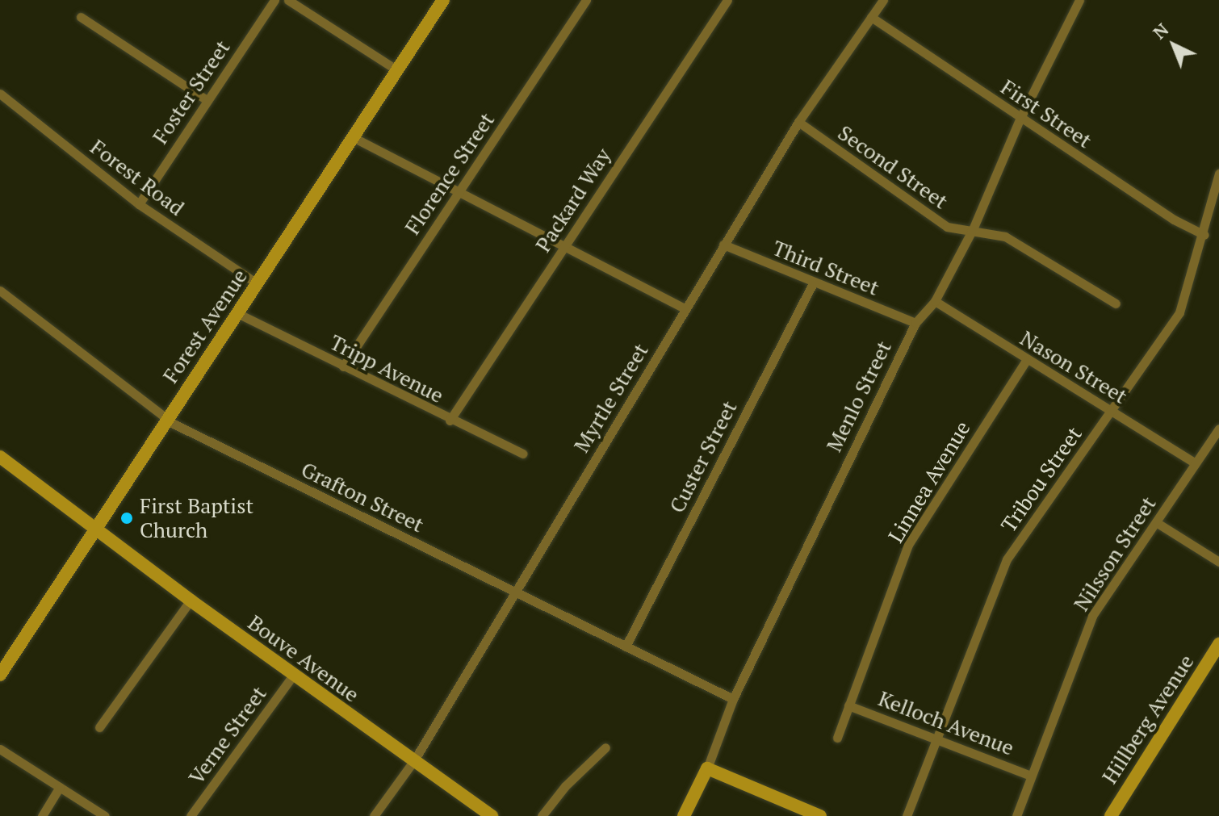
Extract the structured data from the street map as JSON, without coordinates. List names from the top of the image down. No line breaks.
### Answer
{"streets":{"street":["Foster Street","First Street","Second Street","Florence Street","Forest Road","Packard Way","Third Street","Forest Avenue","Nason Street","Tripp Avenue","Menlo Street","Myrtle Street","Custer Street","Tribou Street","Linnea Avenue","Grafton Street","Nilsson Street","Bouve Avenue","Hillberg Avenue","Kelloch Avenue","Verne Street"]},"crossings":[["Foster Street","Forest Road"],["First Street","Menlo Street"],["First Street","Myrtle Street"],["First Street","Tribou Street"],["Second Street","Menlo Street"],["Second Street","Myrtle Street"],["Florence Street","Tripp Avenue"],["Forest Road","Forest Avenue"],["Packard Way","Tripp Avenue"],["Third Street","Menlo Street"],["Third Street","Myrtle Street"],["Third Street","Custer Street"],["Forest Avenue","Tripp Avenue"],["Forest Avenue","Grafton Street"],["Forest Avenue","Bouve Avenue"],["Nason Street","Menlo Street"],["Nason Street","Tribou Street"],["Nason Street","Linnea Avenue"],["Nason Street","Nilsson Street"],["Menlo Street","Grafton Street"],["Myrtle Street","Grafton Street"],["Myrtle Street","Bouve Avenue"],["Custer Street","Grafton Street"],["Tribou Street","Kelloch Avenue"],["Linnea Avenue","Kelloch Avenue"],["Nilsson Street","Kelloch Avenue"],["Bouve Avenue","Verne Street"]],"places":["First Baptist Church"],"north":"top left"}
